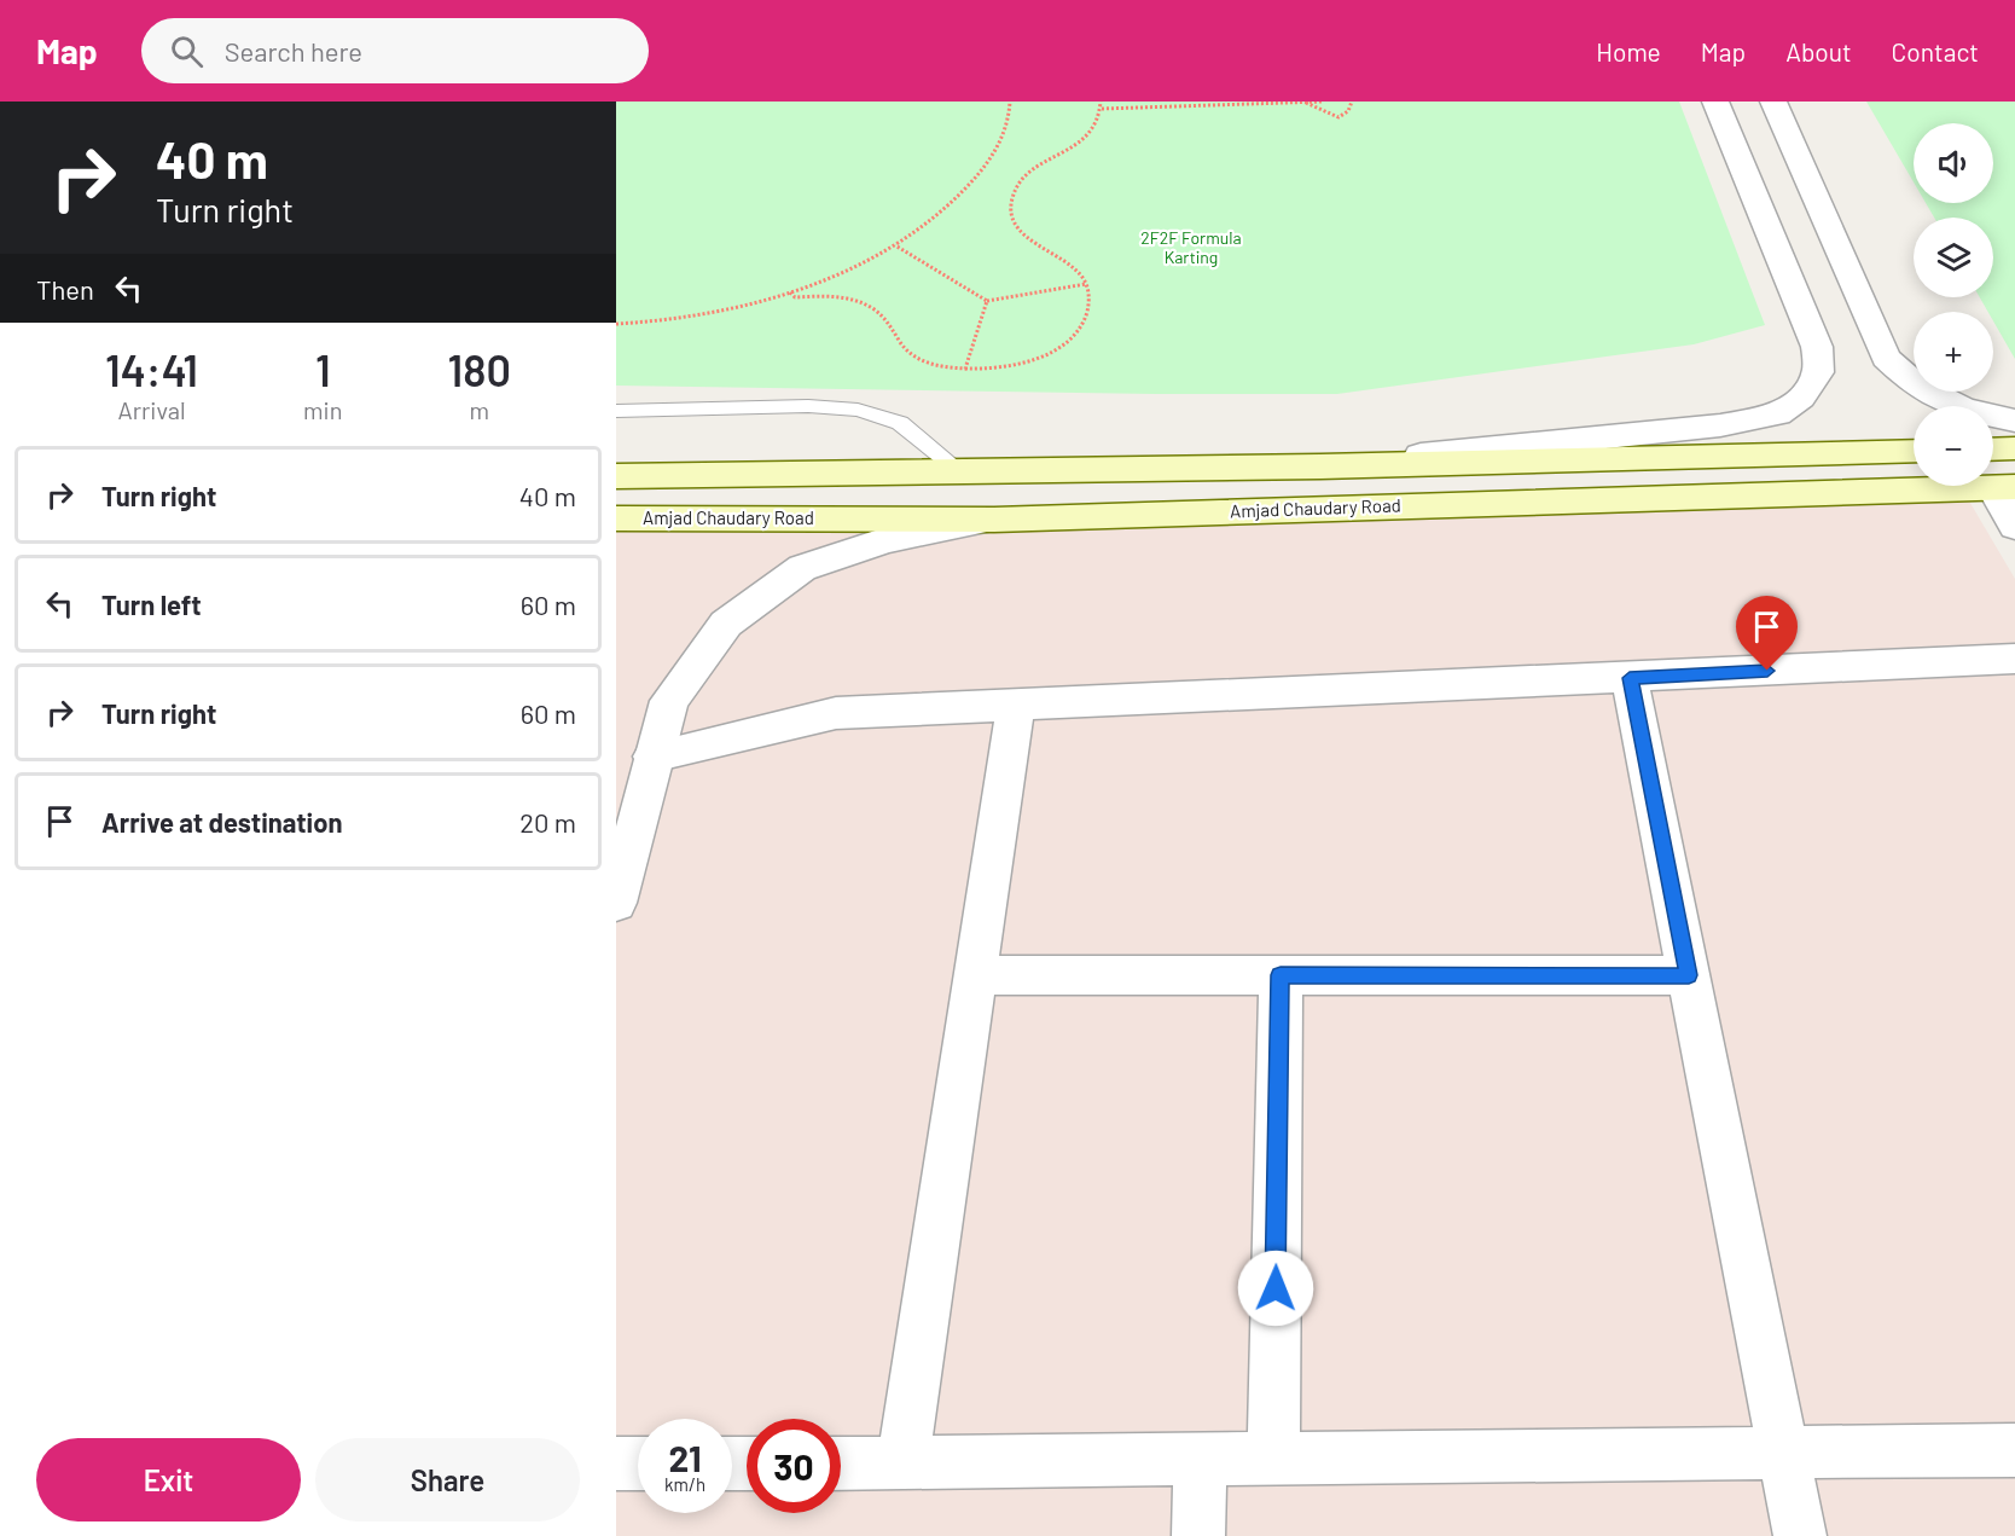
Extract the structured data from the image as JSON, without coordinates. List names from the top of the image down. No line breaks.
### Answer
{"streets":{"main road":["Amjad Chaudary Road"]},"parks":["2F2F Formula Karting"],"page":{"header":"Map","search":"Search here","nav":["Home","Map","About","Contact"],"turn":["40 m","Turn right"],"map_buttons":["+","−"],"then":"Then","eta":["14:41","Arrival","1","min","180","m"],"list":[{"name":"Turn right","value":"40 m"},{"name":"Turn left","value":"60 m"},{"name":"Turn right","value":"60 m"},{"name":"Arrive at destination","value":"20 m"}],"speed":"21 km/h","limit":"30","buttons":["Exit","Share"]}}
